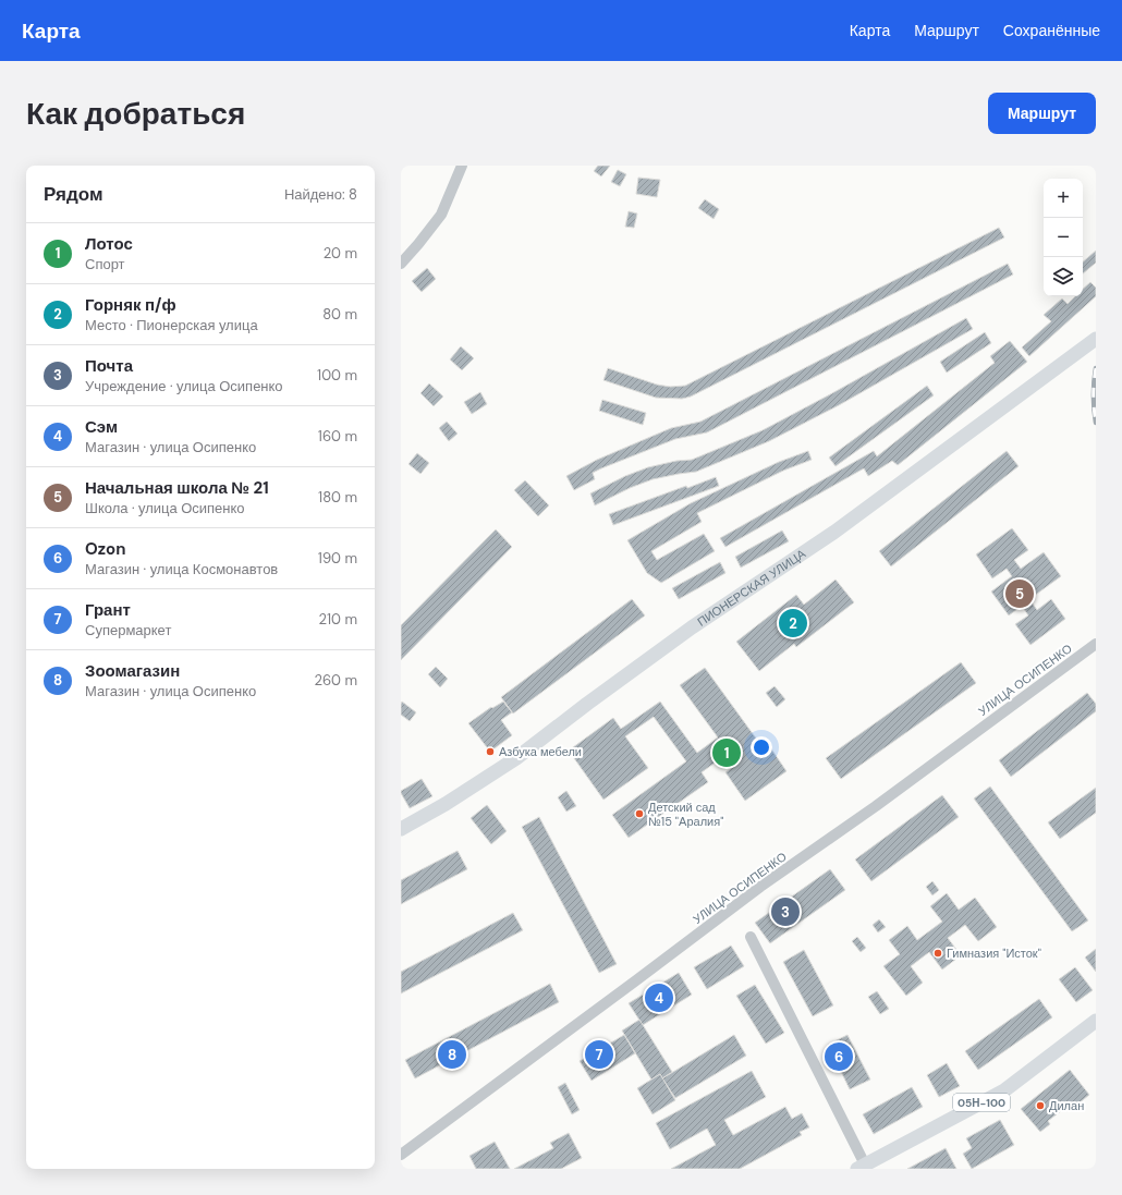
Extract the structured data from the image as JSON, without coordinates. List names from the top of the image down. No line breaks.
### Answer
{"streets":{"main road":["ПИОНЕРСКАЯ УЛИЦА","05Н-100"],"street":["УЛИЦА ОСИПЕНКО"]},"places":["Азбука мебели","Детский сад №15 \"Аралия\"","Гимназия \"Исток\"","Дилан"],"page":{"header":"Карта","nav":["Карта","Маршрут","Сохранённые"],"buttons":"Маршрут","title":"Как добраться","heading":["Рядом","Найдено: 8"],"map_buttons":["+","−"],"list":[{"mark":"1","name":"Лотос","note":"Спорт","value":"20 m"},{"mark":"2","name":"Горняк п/ф","note":"Место · Пионерская улица","value":"80 m"},{"mark":"3","name":"Почта","note":"Учреждение · улица Осипенко","value":"100 m"},{"mark":"4","name":"Сэм","note":"Магазин · улица Осипенко","value":"160 m"},{"mark":"5","name":"Начальная школа № 21","note":"Школа · улица Осипенко","value":"180 m"},{"mark":"6","name":"Ozon","note":"Магазин · улица Космонавтов","value":"190 m"},{"mark":"7","name":"Грант","note":"Супермаркет","value":"210 m"},{"mark":"8","name":"Зоомагазин","note":"Магазин · улица Осипенко","value":"260 m"}],"pins":["5","2","1","3","4","7","8","6"]}}
